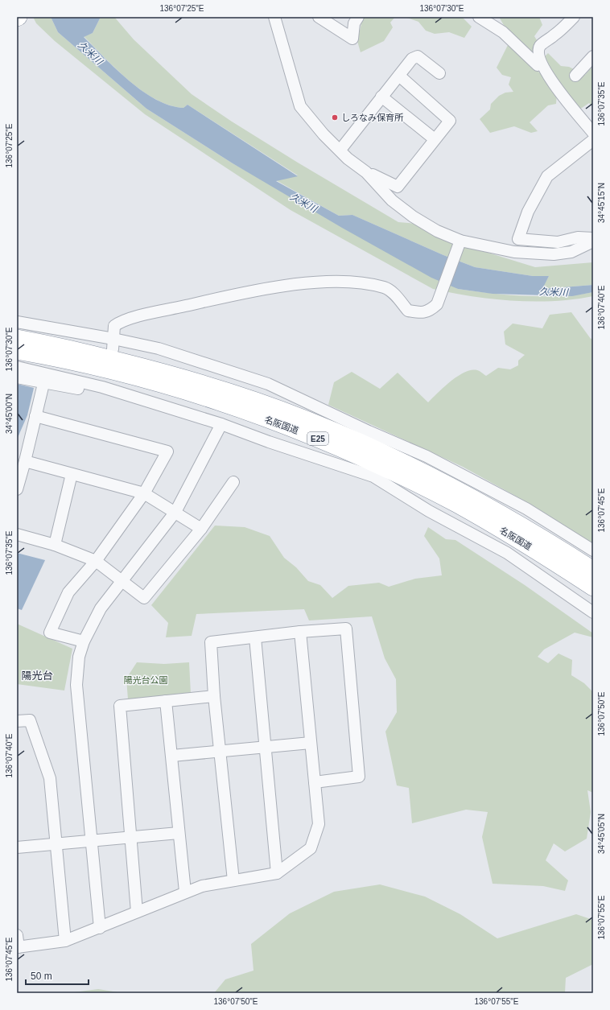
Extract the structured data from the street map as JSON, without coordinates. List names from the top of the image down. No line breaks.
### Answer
{"streets":{"highway":["名阪国道","E25"]},"districts":["陽光台"],"water":["久米川"],"parks":["陽光台公園"],"places":["しろなみ保育所"],"scale_bar":"50 m","coordinates":["136°07'25\"E","136°07'30\"E","136°07'35\"E","34°45'15\"N","136°07'40\"E","34°45'00\"N","136°07'45\"E","136°07'50\"E","34°45'05\"N","136°07'55\"E"]}
